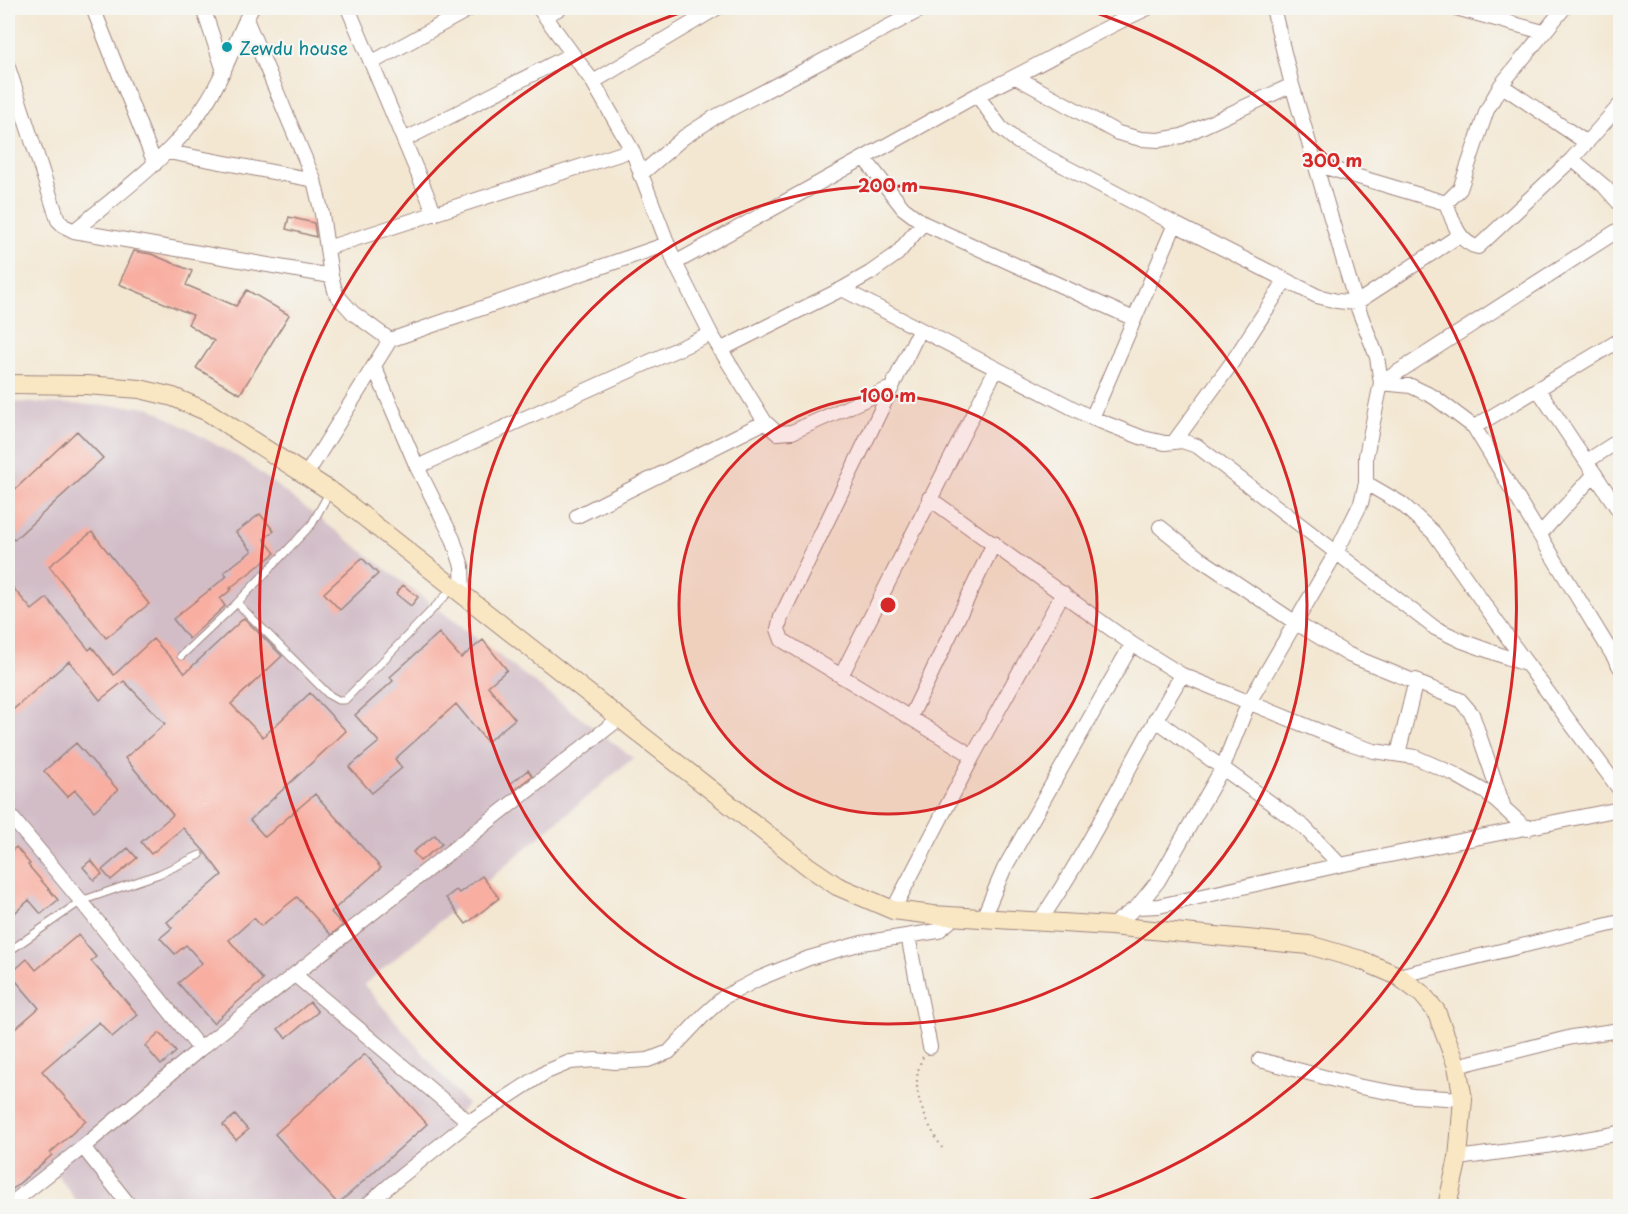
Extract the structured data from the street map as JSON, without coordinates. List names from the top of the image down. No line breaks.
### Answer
{"places":["Zewdu house"],"rings":["300 m","200 m","100 m"]}
